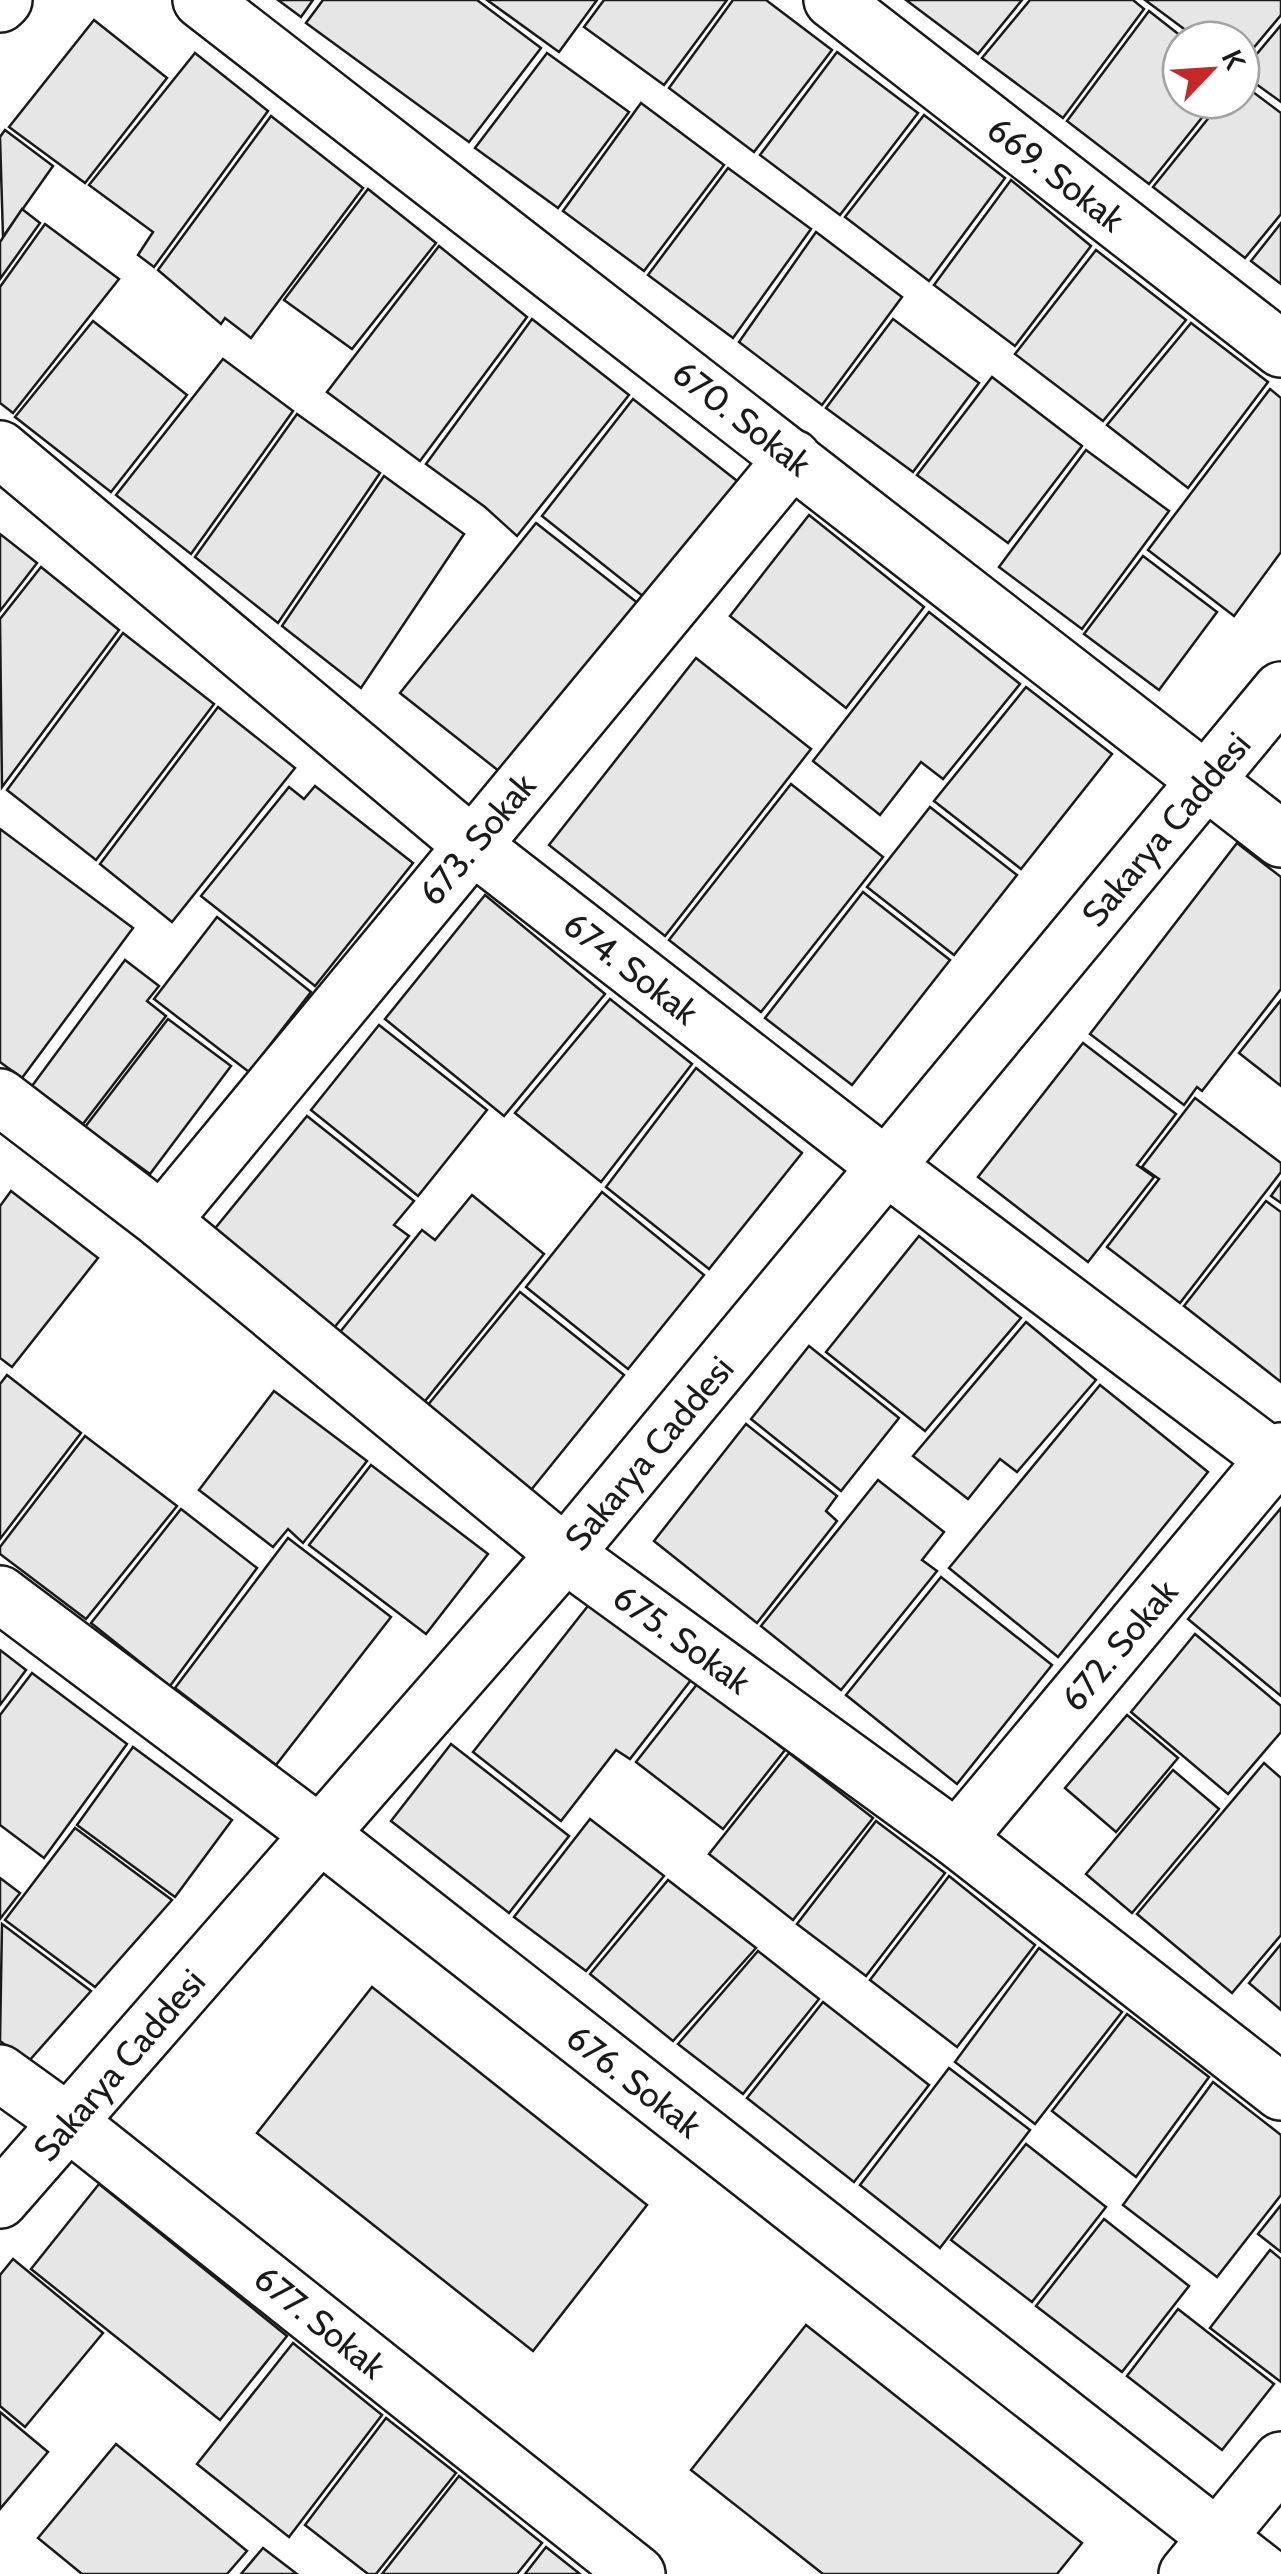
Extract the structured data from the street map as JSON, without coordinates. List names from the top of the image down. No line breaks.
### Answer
{"streets":{"street":["669. Sokak","670. Sokak","Sakarya Caddesi","673. Sokak","674. Sokak","675. Sokak","672. Sokak","676. Sokak","677. Sokak"]},"crossings":[["670. Sokak","Sakarya Caddesi"],["670. Sokak","673. Sokak"],["Sakarya Caddesi","674. Sokak"],["Sakarya Caddesi","675. Sokak"],["Sakarya Caddesi","676. Sokak"],["Sakarya Caddesi","677. Sokak"],["673. Sokak","674. Sokak"],["673. Sokak","675. Sokak"],["674. Sokak","672. Sokak"],["675. Sokak","672. Sokak"]],"north":"top right"}
